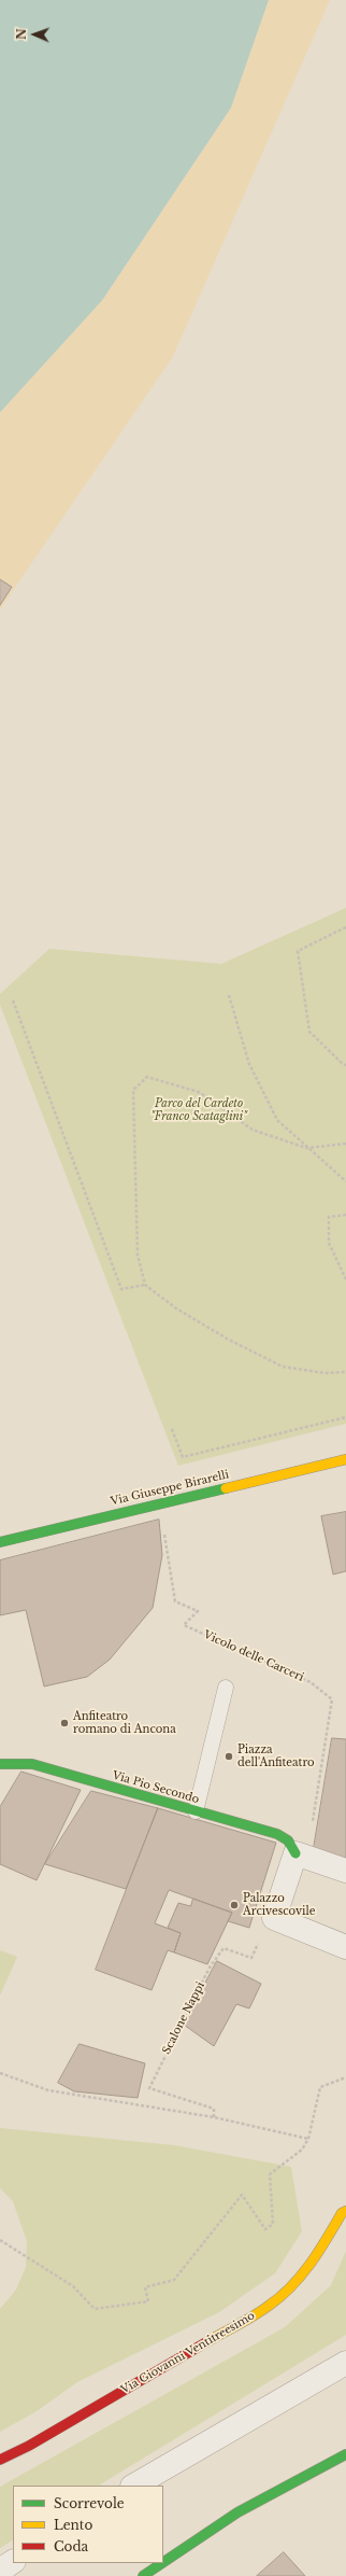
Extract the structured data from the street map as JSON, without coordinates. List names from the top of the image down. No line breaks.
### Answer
{"streets":{"street":["Via Giuseppe Birarelli","Via Pio Secondo","Via Giovanni Ventitreesimo"],"path":["Vicolo delle Carceri","Scalone Nappi"]},"crossings":[["Vicolo delle Carceri","Via Pio Secondo"]],"parks":["Parco del Cardeto \"Franco Scataglini\""],"places":["Anfiteatro romano di Ancona","Piazza dell'Anfiteatro","Palazzo Arcivescovile"],"legend":["Scorrevole","Lento","Coda"],"north":"left"}
